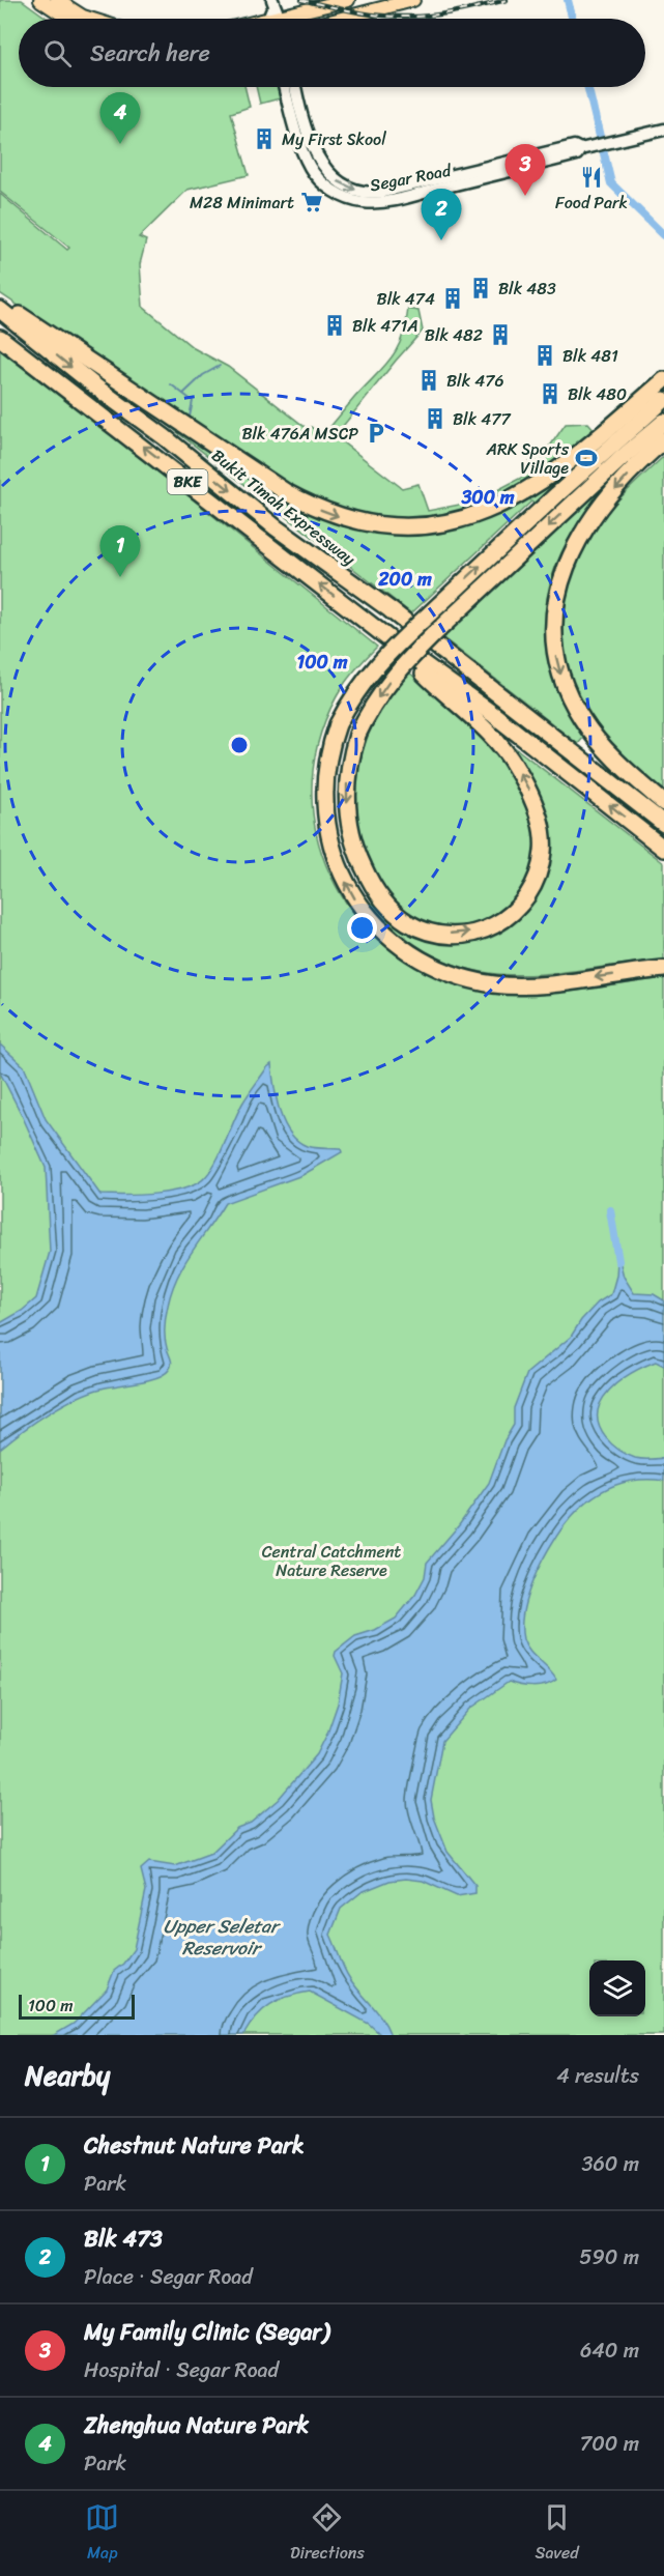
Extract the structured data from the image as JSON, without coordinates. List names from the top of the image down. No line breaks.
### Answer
{"streets":{"highway":["BKE","Bukit Timah Expressway"],"street":["Segar Road"]},"one_way":["Segar Road"],"water":["Upper Seletar Reservoir"],"parks":["Central Catchment Nature Reserve"],"places":{"building":["My First Skool","Blk 483","Blk 474","Blk 471A","Blk 482","Blk 481","Blk 476","Blk 480","Blk 477"],"restaurant":["Food Park"],"supermarket":["M28 Minimart"],"parking":["Blk 476A MSCP"],"sports":["ARK Sports Village"]},"scale_bar":"100 m","page":{"search":"Search here","pins":["4","3","2","1"],"scale":"100 m","heading":["Nearby","4 results"],"list":[{"mark":"1","name":"Chestnut Nature Park","note":"Park","value":"360 m"},{"mark":"2","name":"Blk 473","note":"Place · Segar Road","value":"590 m"},{"mark":"3","name":"My Family Clinic (Segar)","note":"Hospital · Segar Road","value":"640 m"},{"mark":"4","name":"Zhenghua Nature Park","note":"Park","value":"700 m"}],"nav":["Map","Directions","Saved"]},"rings":["300 m","200 m","100 m"]}
